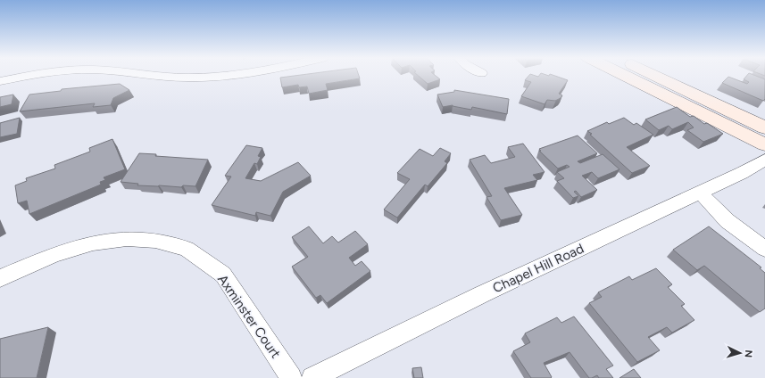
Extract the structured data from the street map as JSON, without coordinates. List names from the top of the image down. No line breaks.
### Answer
{"streets":{"street":["Chapel Hill Road","Axminster Court"]},"north":"right"}
